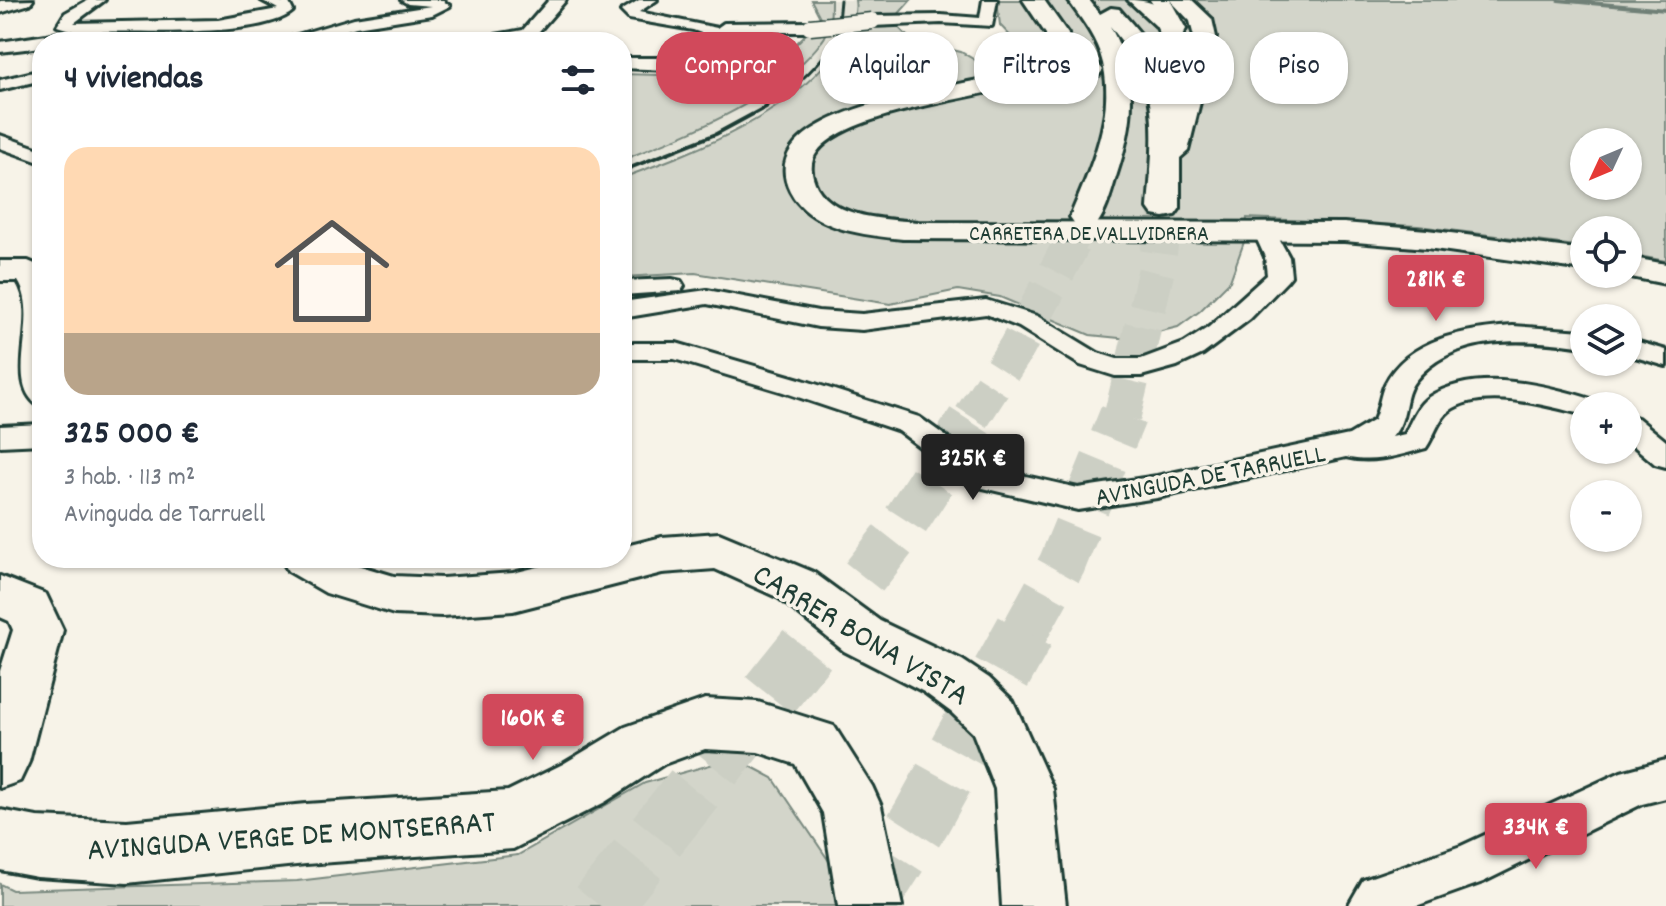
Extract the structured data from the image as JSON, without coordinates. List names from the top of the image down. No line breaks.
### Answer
{"streets":{"main road":["CARRETERA DE VALLVIDRERA","CARRER BONA VISTA","AVINGUDA VERGE DE MONTSERRAT"],"street":["AVINGUDA DE TARRUELL"]},"north":"bottom left","page":{"chip":["Comprar","Alquilar","Filtros","Nuevo","Piso"],"heading":"4 viviendas","map_buttons":["+","−"],"list":[{"name":"325 000 €","note":"3 hab. · 113 m² · Avinguda de Tarruell"}],"price":["281K €","325K €","160K €","334K €"]}}
